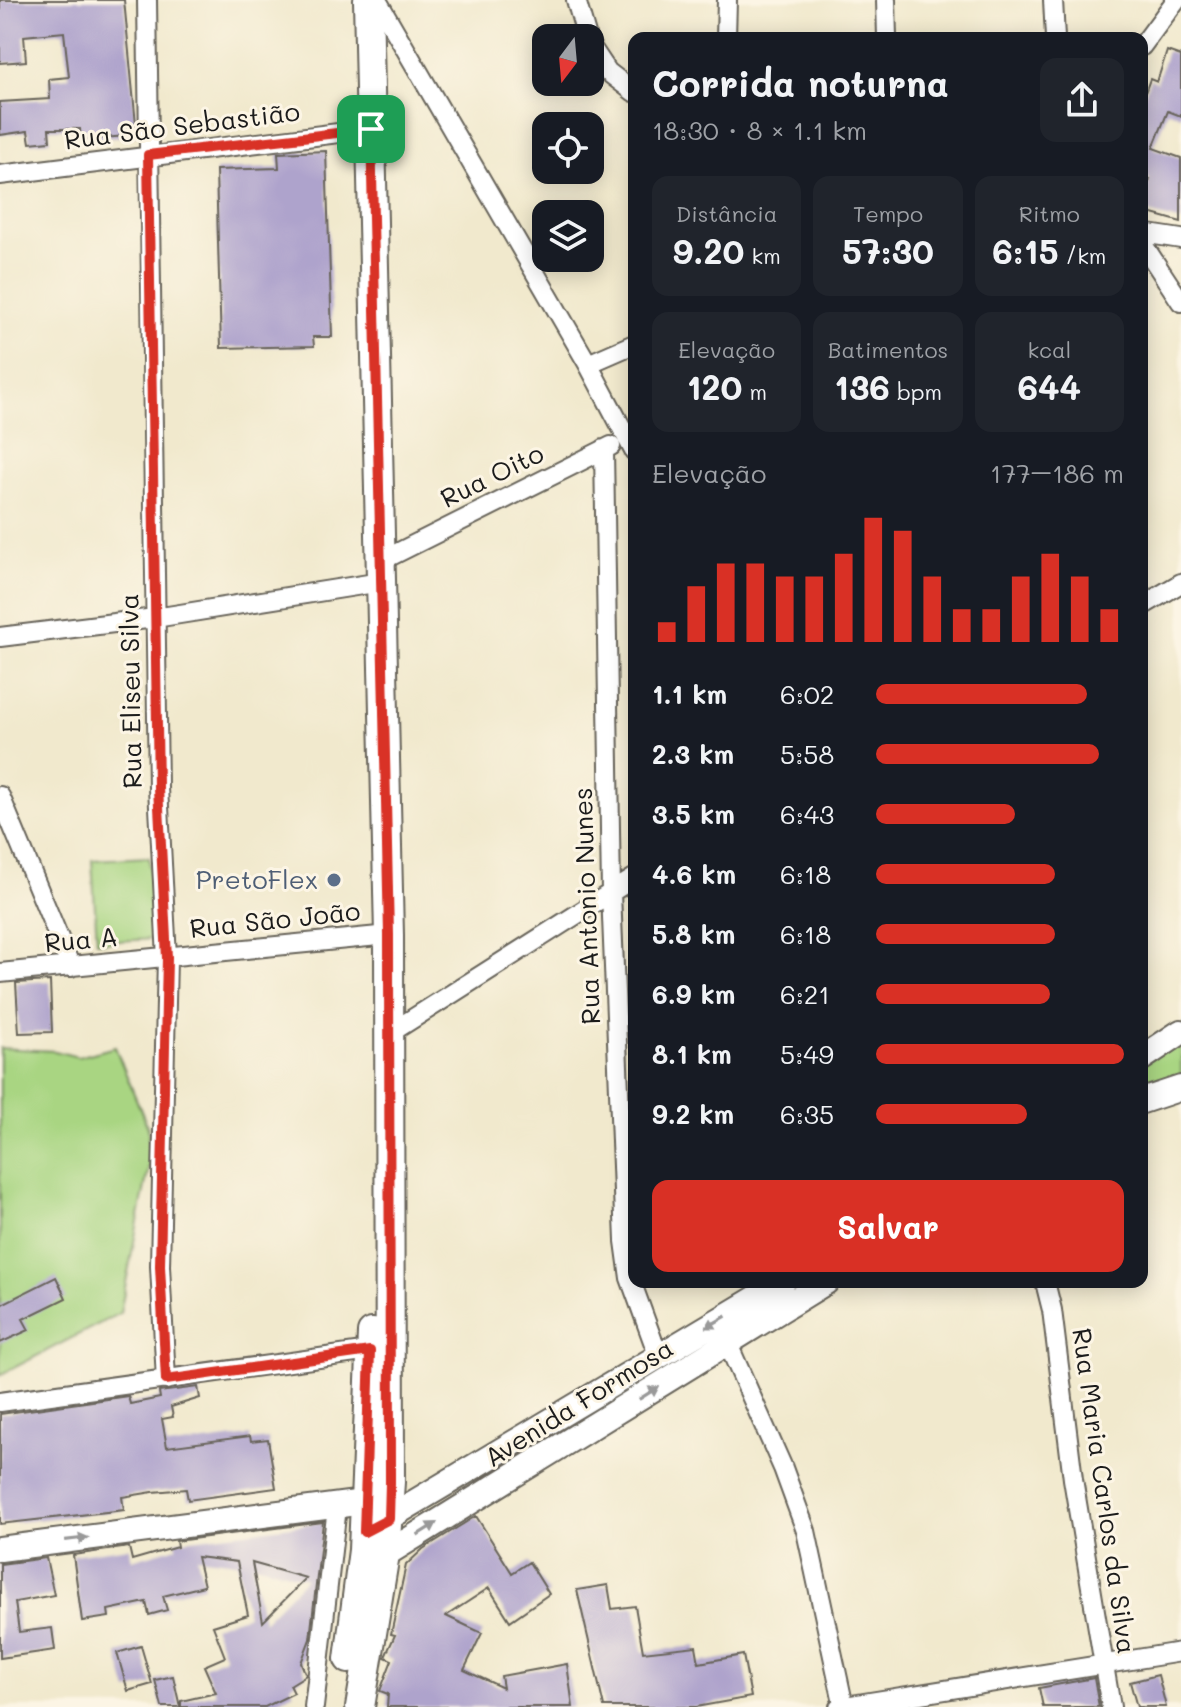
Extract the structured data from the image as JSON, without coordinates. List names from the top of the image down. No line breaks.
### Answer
{"streets":{"main road":["Avenida Formosa"],"street":["Rua São Sebastião","Rua Oito","Rua Eliseu Silva","Rua Antonio Nunes","Rua São João","Rua A","Rua Maria Carlos da Silva"]},"crossings":[["Rua São Sebastião","Rua Eliseu Silva"],["Rua Oito","Rua Eliseu Silva"],["Rua Oito","Rua Antonio Nunes"],["Rua Eliseu Silva","Rua São João"],["Rua Eliseu Silva","Rua A"],["Rua Antonio Nunes","Avenida Formosa"],["Rua São João","Rua A"]],"places":["PretoFlex"],"north":"bottom","page":{"heading":["Corrida noturna","18:30 · 8 × 1.1 km"],"stats":[["Distância","9.20 km"],["Tempo","57:30"],["Ritmo","6:15 /km"],["Elevação","120 m"],["Batimentos","136 bpm"],["kcal","644"]],"chart":["Elevação","177–186 m"],"list":[{"name":"1.1 km","note":"6:02"},{"name":"2.3 km","note":"5:58"},{"name":"3.5 km","note":"6:43"},{"name":"4.6 km","note":"6:18"},{"name":"5.8 km","note":"6:18"},{"name":"6.9 km","note":"6:21"},{"name":"8.1 km","note":"5:49"},{"name":"9.2 km","note":"6:35"}],"buttons":"Salvar"}}
